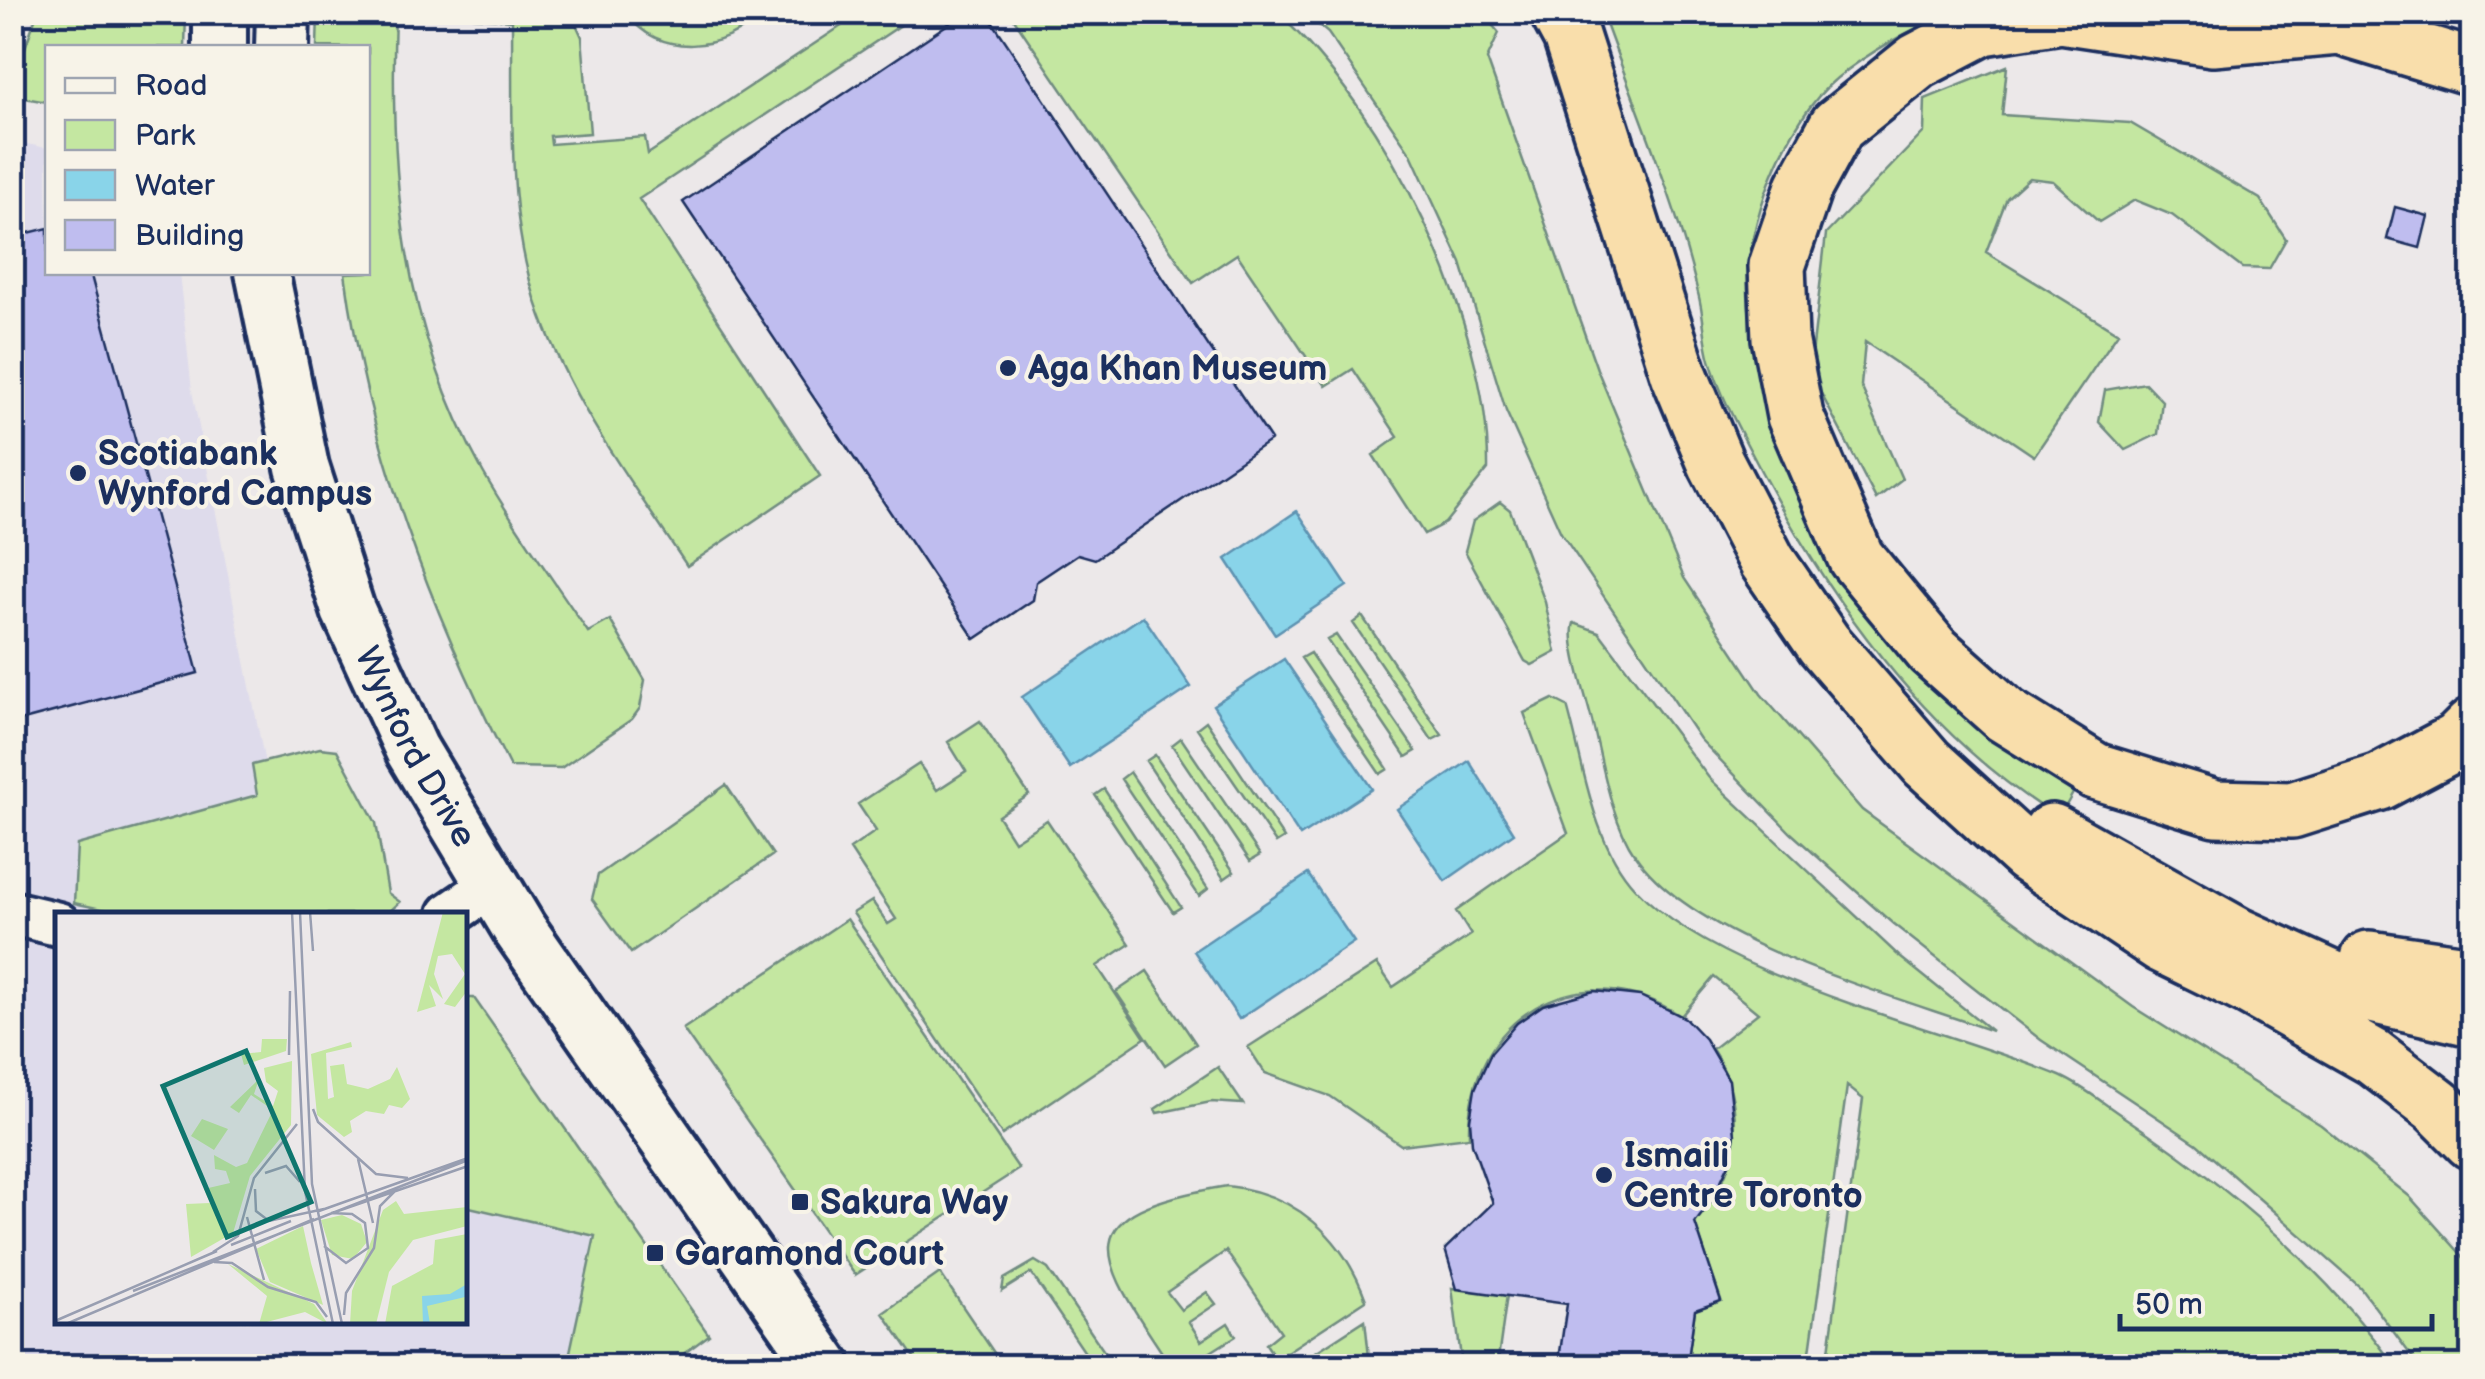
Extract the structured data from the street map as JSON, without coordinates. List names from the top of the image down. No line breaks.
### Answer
{"streets":{"street":["Wynford Drive"]},"places":{"other":["Aga Khan Museum","Scotiabank Wynford Campus","Ismaili Centre Toronto"],"transit":["Sakura Way","Garamond Court"]},"legend":["Road","Park","Water","Building"],"scale_bar":"50 m"}
